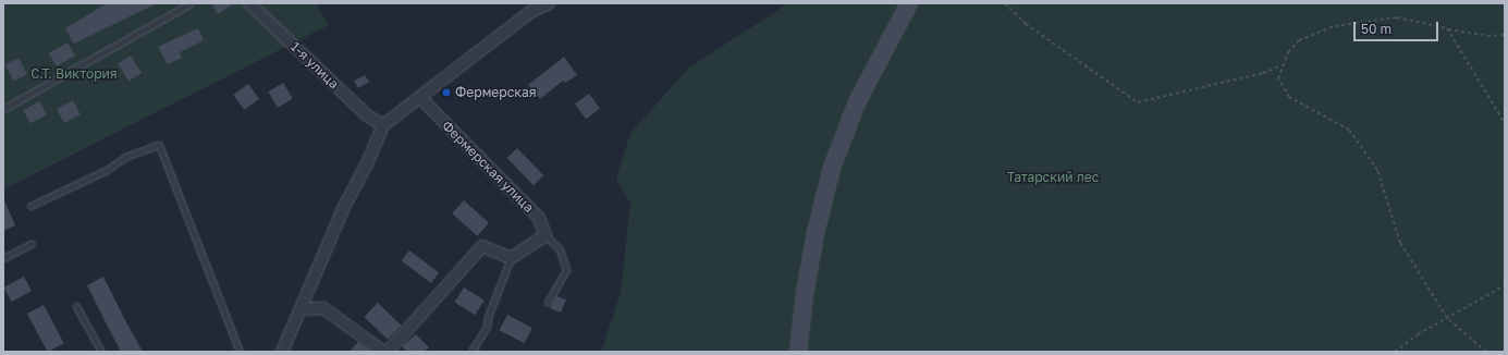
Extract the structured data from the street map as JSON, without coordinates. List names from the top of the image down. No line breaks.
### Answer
{"streets":{"street":["1-я улица","Фермерская улица"]},"parks":["С.Т. Виктория","Татарский лес"],"places":["Фермерская"],"scale_bar":"50 m"}
